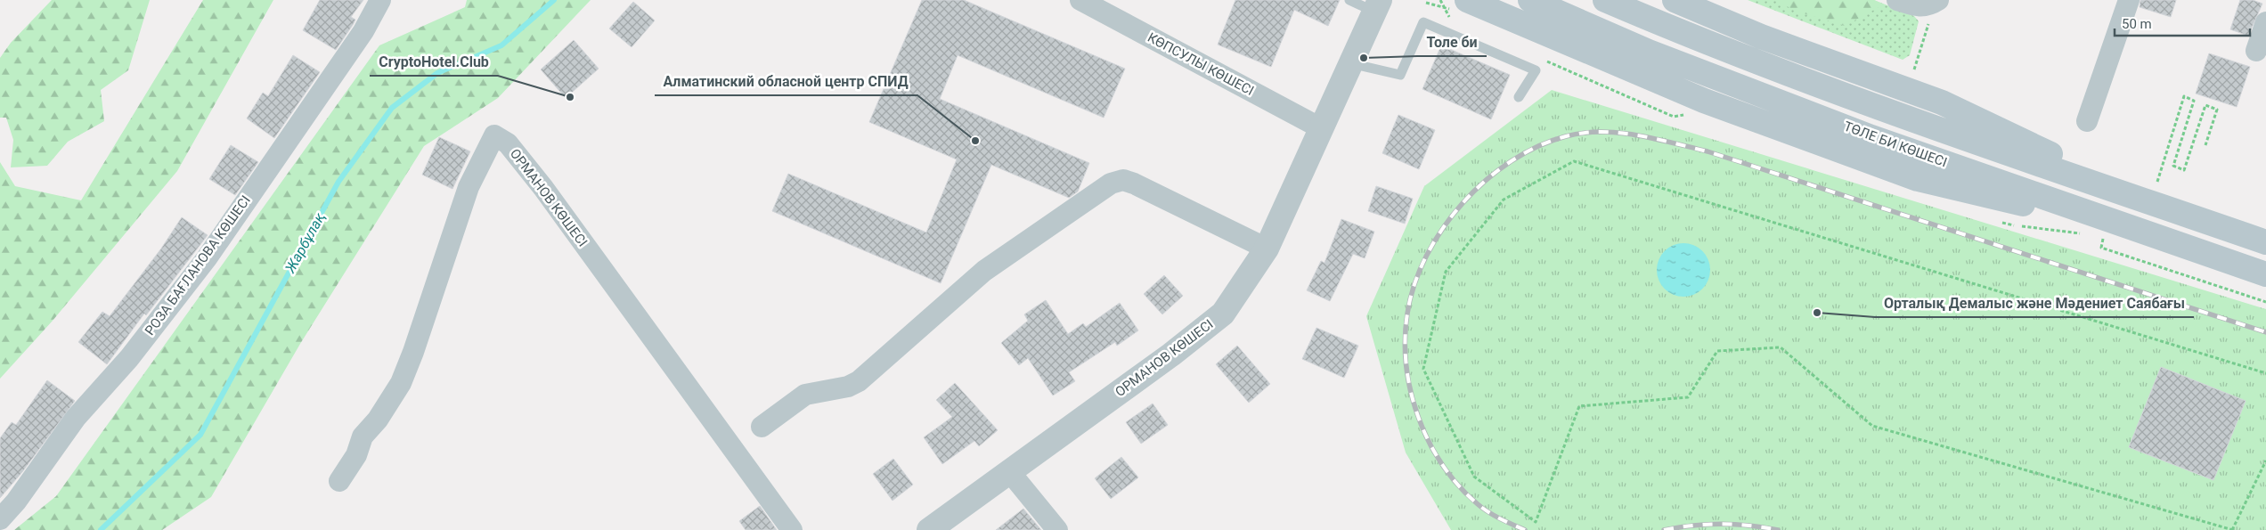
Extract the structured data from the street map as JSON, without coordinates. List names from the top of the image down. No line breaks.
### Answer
{"streets":{"main road":["ТӨЛЕ БИ КӨШЕСІ"],"street":["КӨПСУЛЫ КӨШЕСІ","ОРМАНОВ КӨШЕСІ","РОЗА БАҒЛАНОВА КӨШЕСІ"]},"crossings":[["КӨПСУЛЫ КӨШЕСІ","ОРМАНОВ КӨШЕСІ"]],"water":["Жарбұлақ"],"places":["Толе би","CryptoHotel.Club","Алматинский обласной центр СПИД","Орталық Демалыс және Мәдениет Саябағы"],"scale_bar":"50 m"}
